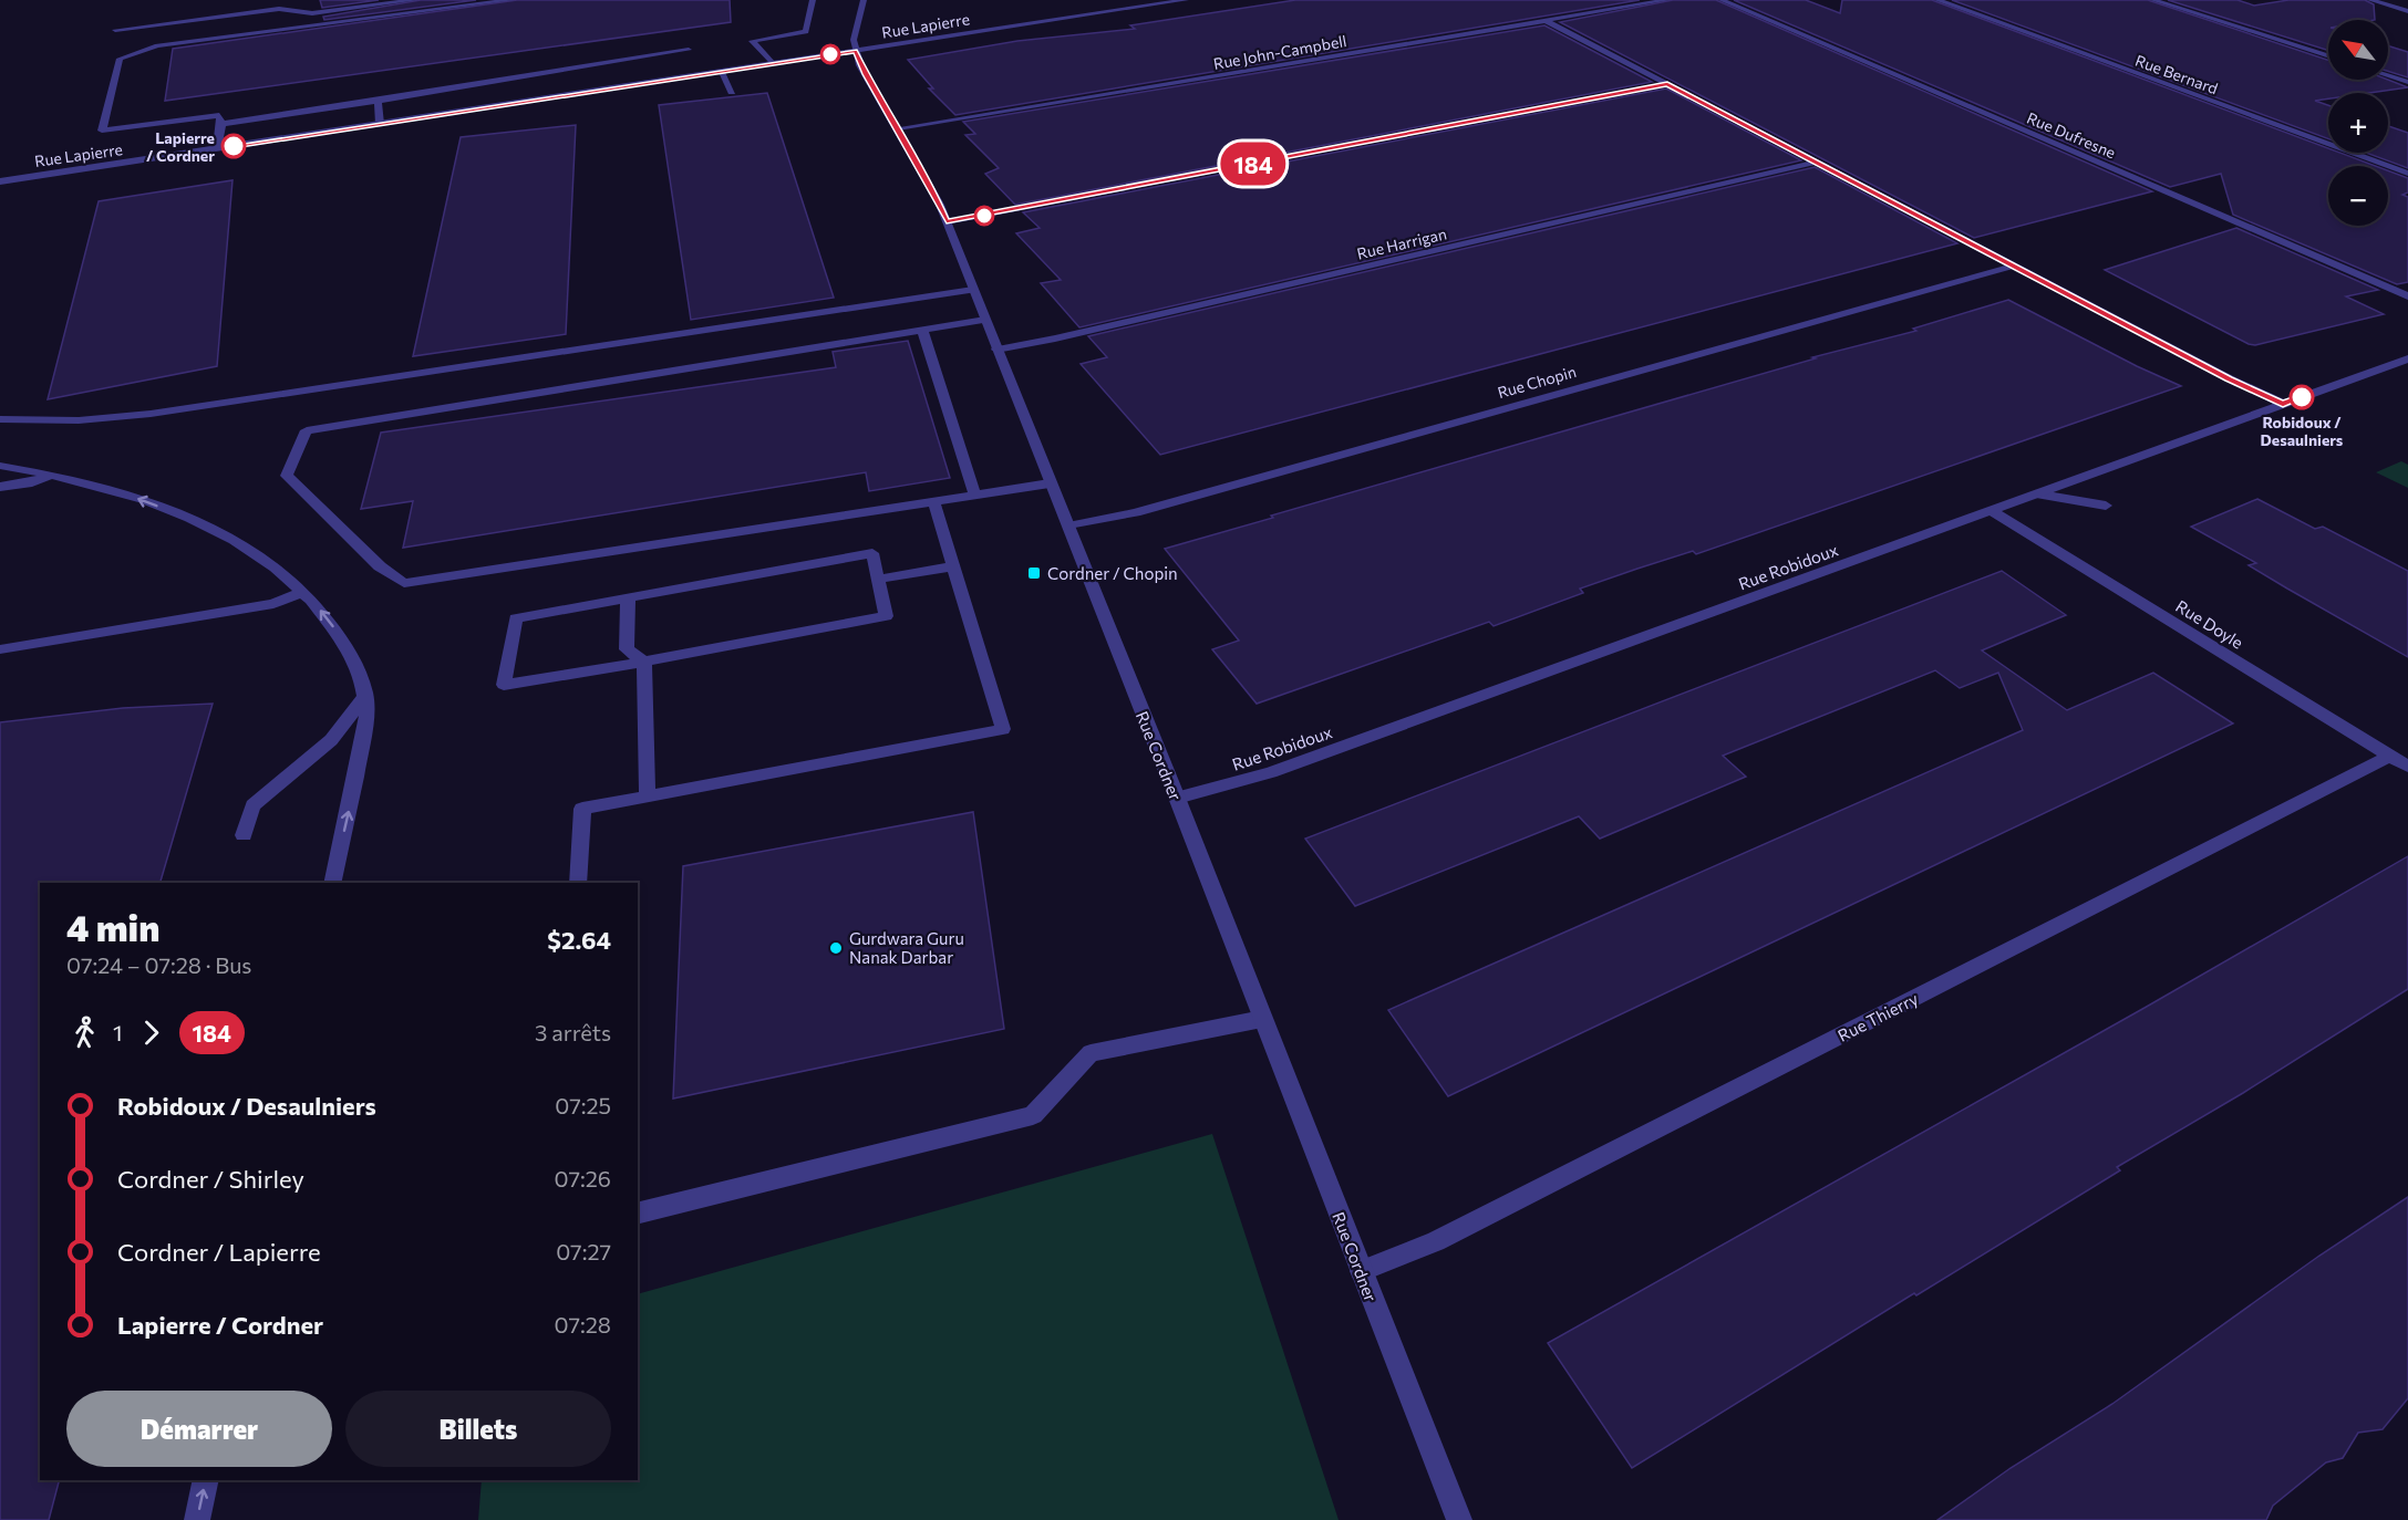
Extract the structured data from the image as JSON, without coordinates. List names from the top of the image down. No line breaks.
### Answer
{"streets":{"street":["Rue Lapierre","Rue John-Campbell","Rue Bernard","Rue Dufresne","Rue Harrigan","Rue Chopin","Rue Robidoux","Rue Doyle","Rue Cordner","Rue Thierry"]},"crossings":[["Rue Lapierre","Rue Cordner"],["Rue John-Campbell","Rue Cordner"],["Rue Harrigan","Rue Cordner"],["Rue Chopin","Rue Cordner"],["Rue Robidoux","Rue Doyle"],["Rue Robidoux","Rue Cordner"],["Rue Doyle","Rue Thierry"],["Rue Cordner","Rue Thierry"]],"places":{"other":["Lapierre / Cordner","Robidoux / Desaulniers","Gurdwara Guru Nanak Darbar"],"transit":["Cordner / Chopin"]},"lines":["bus line 184"],"north":"top left","page":{"on_map":"184","map_buttons":["+","−"],"heading":["4 min","07:24 – 07:28 · Bus","$2.64"],"legs":["1","184","3 arrêts"],"list":[{"name":"Robidoux / Desaulniers","value":"07:25"},{"name":"Cordner / Shirley","value":"07:26"},{"name":"Cordner / Lapierre","value":"07:27"},{"name":"Lapierre / Cordner","value":"07:28"}],"buttons":["Démarrer","Billets"]}}
